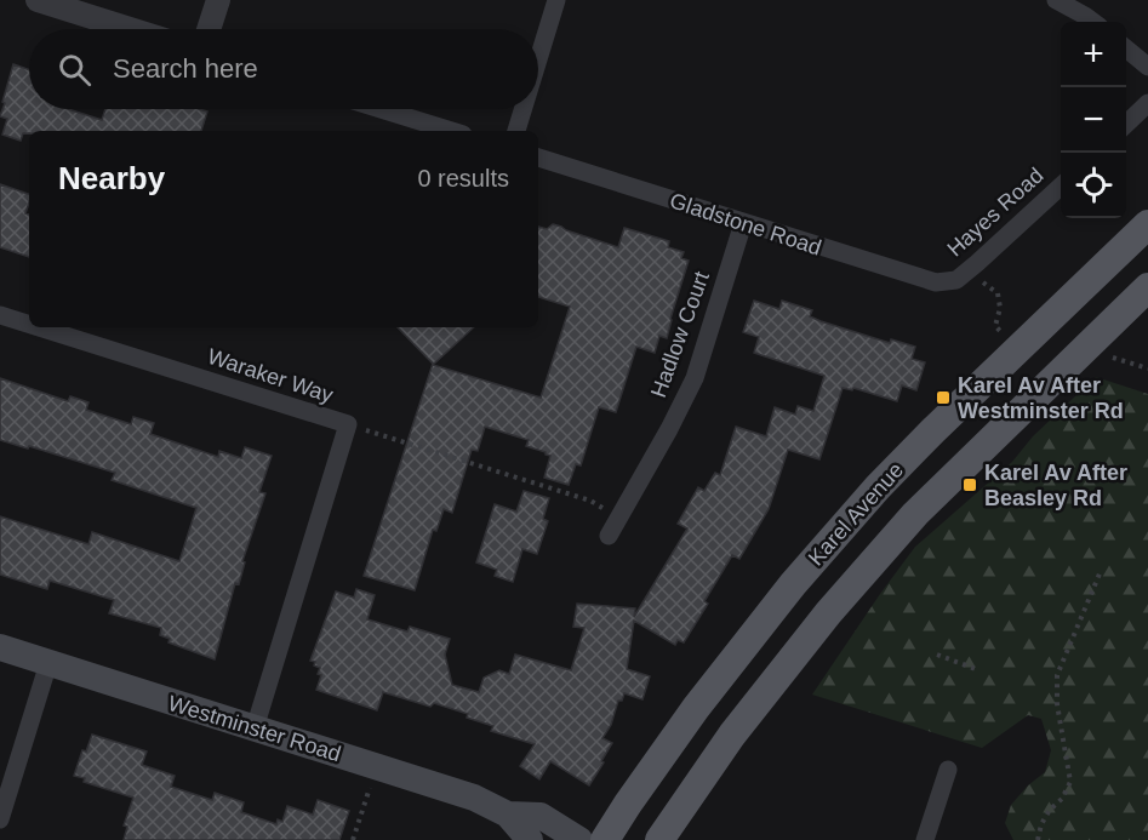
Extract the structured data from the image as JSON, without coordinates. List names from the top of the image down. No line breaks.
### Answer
{"streets":{"main road":["Karel Avenue","Westminster Road"],"street":["Hayes Road","Gladstone Road","Hadlow Court","Waraker Way"]},"crossings":[["Hayes Road","Gladstone Road"],["Gladstone Road","Hadlow Court"],["Waraker Way","Westminster Road"]],"places":{"transit":["Karel Av After Westminster Rd","Karel Av After Beasley Rd"]},"page":{"map_buttons":["+","−"],"search":"Search here","heading":["Nearby","0 results"]}}
